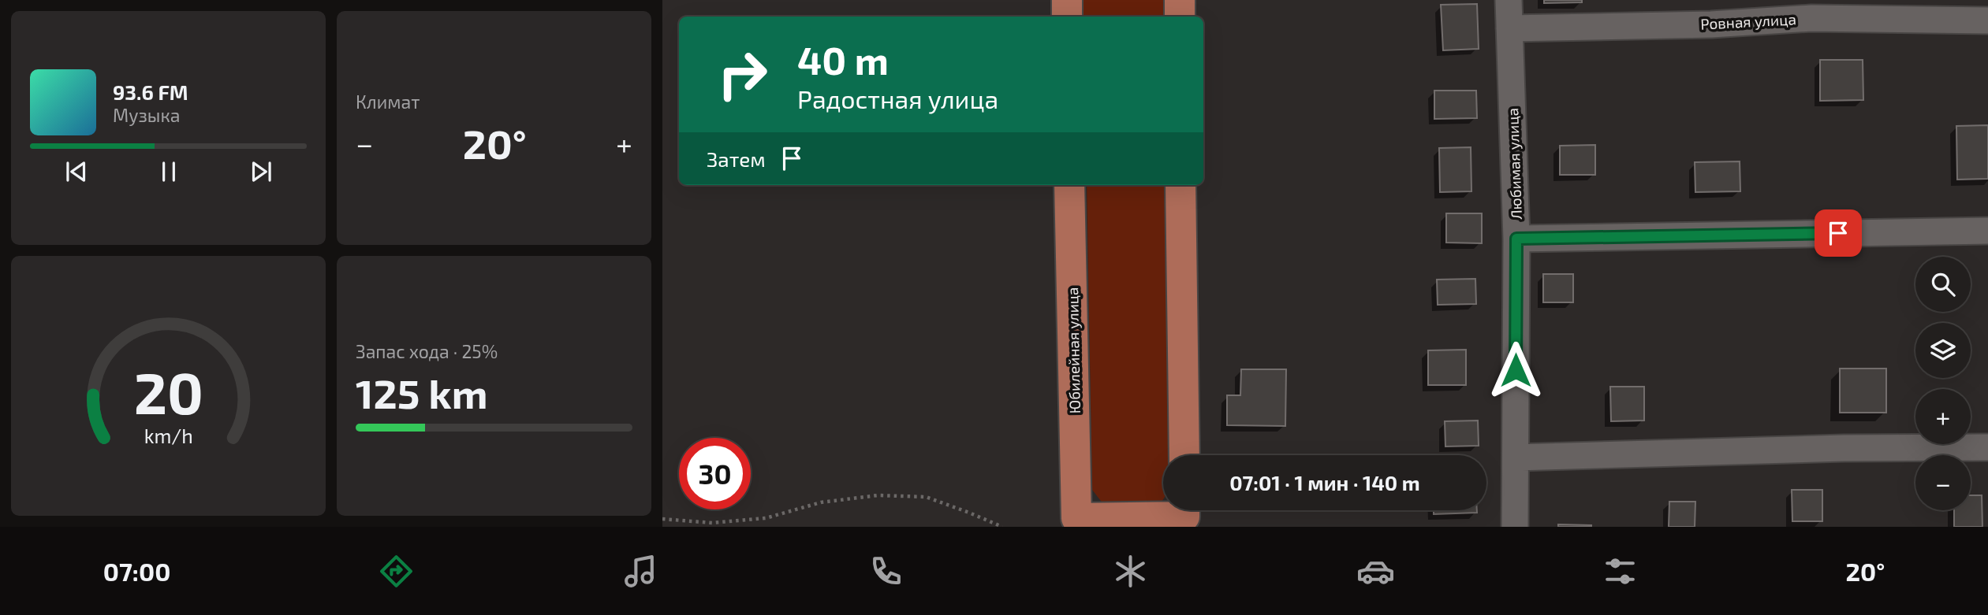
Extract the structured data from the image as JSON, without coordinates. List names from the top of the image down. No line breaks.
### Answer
{"streets":{"main road":["Юбилейная улица"],"street":["Ровная улица","Любимая улица"]},"crossings":[["Ровная улица","Любимая улица"]],"page":{"tile":["Климат",["Запас хода · 25%","125 km"]],"turn":["40 m","Радостная улица"],"song":["93.6 FM","Музыка"],"heat":["−","20°","+"],"then":"Затем","map_buttons":["+","−"],"limit":"30","trip":"07:01 · 1 мин · 140 m","tabs":["07:00","20°"],"gauge":["20","km/h"]}}
